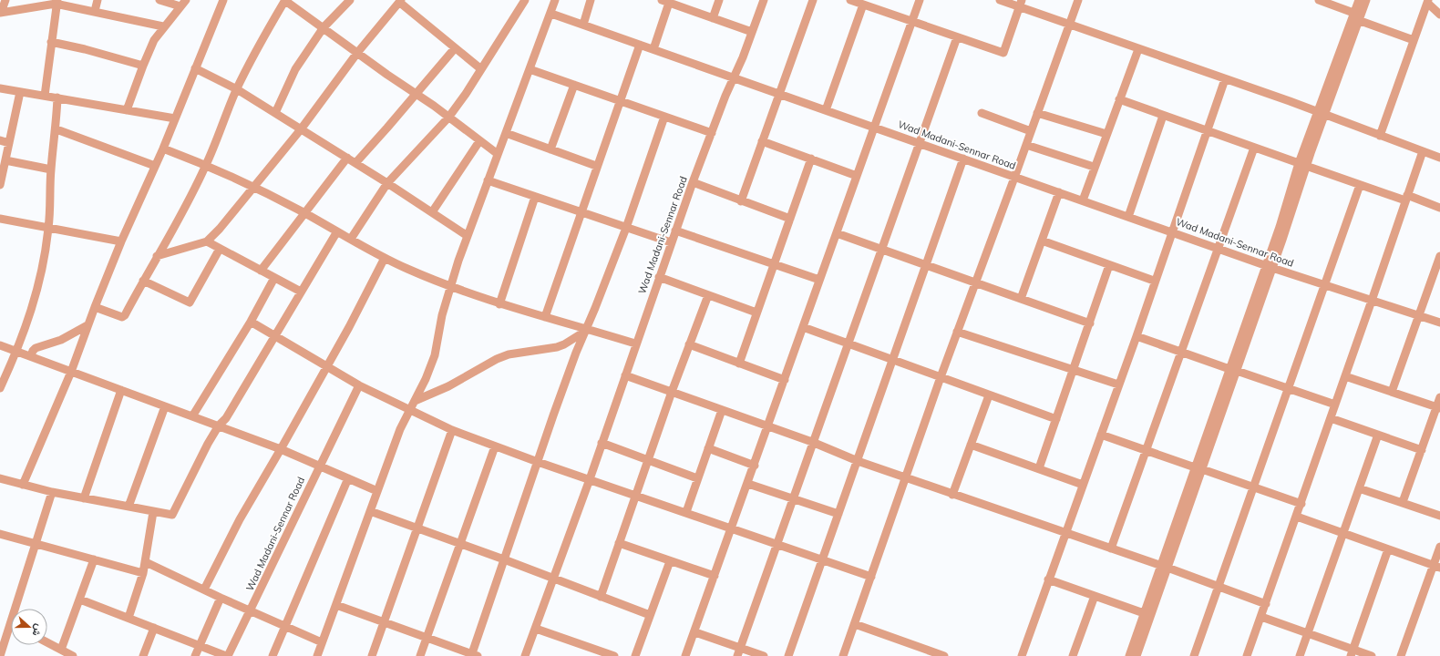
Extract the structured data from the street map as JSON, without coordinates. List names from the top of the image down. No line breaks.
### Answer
{"streets":{"street":["Wad Madani-Sennar Road"]},"north":"right"}
